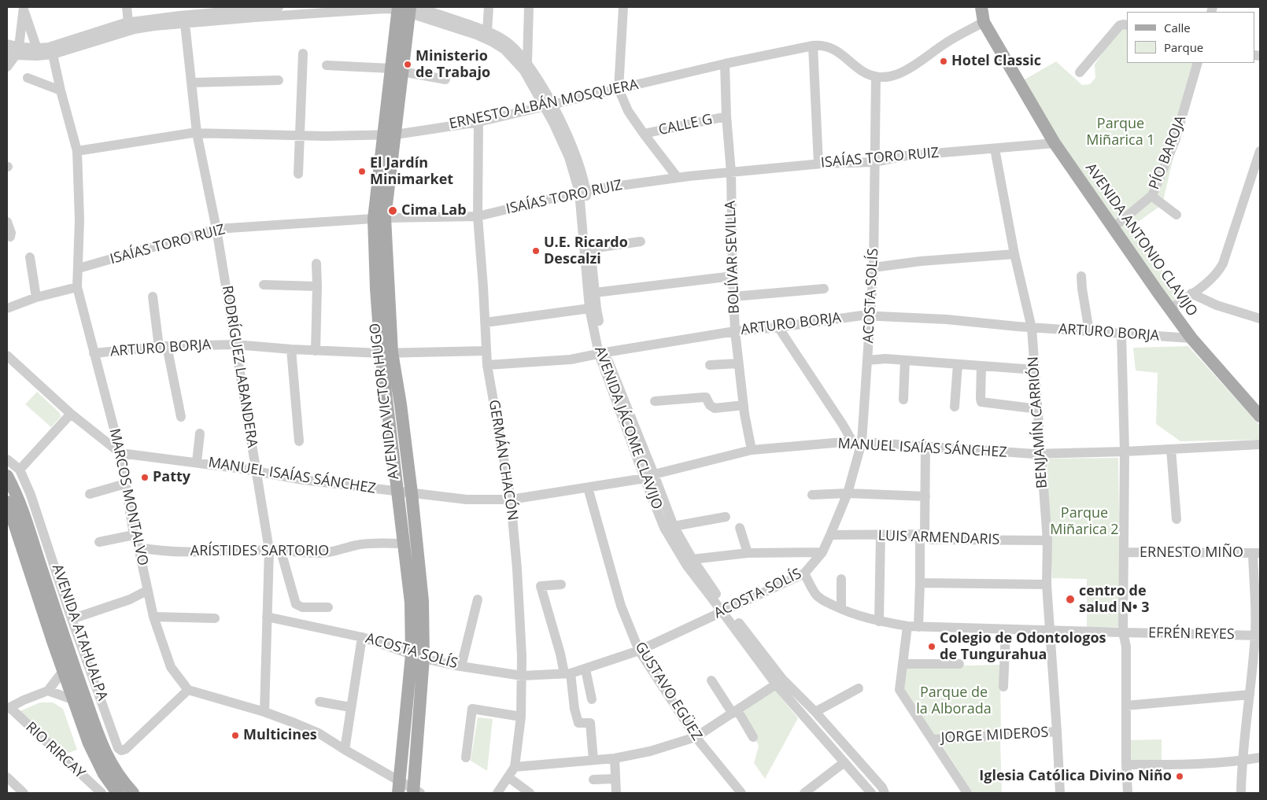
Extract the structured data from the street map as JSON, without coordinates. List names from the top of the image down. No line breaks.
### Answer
{"streets":{"main road":["AVENIDA ANTONIO CLAVIJO","AVENIDA VICTOR HUGO","AVENIDA ATAHUALPA"],"street":["ERNESTO ALBÁN MOSQUERA","CALLE G","PÍO BAROJA","ISAÍAS TORO RUIZ","BOLÍVAR SEVILLA","ACOSTA SOLÍS","ARTURO BORJA","RODRÍGUEZ LABANDERA","BENJAMÍN CARRIÓN","AVENIDA JÁCOME CLAVIJO","MANUEL ISAÍAS SÁNCHEZ","GERMÁN CHACÓN","MARCOS MONTALVO","LUIS ARMENDARIS","ARÍSTIDES SARTORIO","ERNESTO MIÑO","EFRÉN REYES","GUSTAVO EGÜEZ","JORGE MIDEROS","RIO RIRCAY"]},"crossings":[["ERNESTO ALBÁN MOSQUERA","AVENIDA ANTONIO CLAVIJO"],["ERNESTO ALBÁN MOSQUERA","BOLÍVAR SEVILLA"],["ERNESTO ALBÁN MOSQUERA","ACOSTA SOLÍS"],["ERNESTO ALBÁN MOSQUERA","RODRÍGUEZ LABANDERA"],["ERNESTO ALBÁN MOSQUERA","AVENIDA VICTOR HUGO"],["ERNESTO ALBÁN MOSQUERA","AVENIDA JÁCOME CLAVIJO"],["ERNESTO ALBÁN MOSQUERA","GERMÁN CHACÓN"],["ERNESTO ALBÁN MOSQUERA","MARCOS MONTALVO"],["CALLE G","BOLÍVAR SEVILLA"],["PÍO BAROJA","AVENIDA ANTONIO CLAVIJO"],["ISAÍAS TORO RUIZ","AVENIDA ANTONIO CLAVIJO"],["ISAÍAS TORO RUIZ","BOLÍVAR SEVILLA"],["ISAÍAS TORO RUIZ","ACOSTA SOLÍS"],["ISAÍAS TORO RUIZ","RODRÍGUEZ LABANDERA"],["ISAÍAS TORO RUIZ","AVENIDA VICTOR HUGO"],["ISAÍAS TORO RUIZ","BENJAMÍN CARRIÓN"],["ISAÍAS TORO RUIZ","AVENIDA JÁCOME CLAVIJO"],["ISAÍAS TORO RUIZ","GERMÁN CHACÓN"],["ISAÍAS TORO RUIZ","MARCOS MONTALVO"],["AVENIDA ANTONIO CLAVIJO","ARTURO BORJA"],["BOLÍVAR SEVILLA","ARTURO BORJA"],["BOLÍVAR SEVILLA","MANUEL ISAÍAS SÁNCHEZ"],["ACOSTA SOLÍS","ARTURO BORJA"],["ACOSTA SOLÍS","RODRÍGUEZ LABANDERA"],["ACOSTA SOLÍS","AVENIDA VICTOR HUGO"],["ACOSTA SOLÍS","AVENIDA JÁCOME CLAVIJO"],["ACOSTA SOLÍS","MANUEL ISAÍAS SÁNCHEZ"],["ACOSTA SOLÍS","GERMÁN CHACÓN"],["ACOSTA SOLÍS","LUIS ARMENDARIS"],["ACOSTA SOLÍS","EFRÉN REYES"],["ACOSTA SOLÍS","GUSTAVO EGÜEZ"],["ARTURO BORJA","RODRÍGUEZ LABANDERA"],["ARTURO BORJA","AVENIDA VICTOR HUGO"],["ARTURO BORJA","BENJAMÍN CARRIÓN"],["ARTURO BORJA","AVENIDA JÁCOME CLAVIJO"],["ARTURO BORJA","GERMÁN CHACÓN"],["ARTURO BORJA","MARCOS MONTALVO"],["RODRÍGUEZ LABANDERA","AVENIDA JÁCOME CLAVIJO"],["RODRÍGUEZ LABANDERA","MANUEL ISAÍAS SÁNCHEZ"],["RODRÍGUEZ LABANDERA","ARÍSTIDES SARTORIO"],["AVENIDA VICTOR HUGO","AVENIDA JÁCOME CLAVIJO"],["AVENIDA VICTOR HUGO","MANUEL ISAÍAS SÁNCHEZ"],["AVENIDA VICTOR HUGO","ARÍSTIDES SARTORIO"],["BENJAMÍN CARRIÓN","MANUEL ISAÍAS SÁNCHEZ"],["BENJAMÍN CARRIÓN","LUIS ARMENDARIS"],["BENJAMÍN CARRIÓN","EFRÉN REYES"],["BENJAMÍN CARRIÓN","JORGE MIDEROS"],["AVENIDA JÁCOME CLAVIJO","MANUEL ISAÍAS SÁNCHEZ"],["AVENIDA JÁCOME CLAVIJO","MARCOS MONTALVO"],["MANUEL ISAÍAS SÁNCHEZ","GERMÁN CHACÓN"],["MANUEL ISAÍAS SÁNCHEZ","MARCOS MONTALVO"],["MANUEL ISAÍAS SÁNCHEZ","GUSTAVO EGÜEZ"],["MARCOS MONTALVO","ARÍSTIDES SARTORIO"],["AVENIDA ATAHUALPA","RIO RIRCAY"]],"parks":["Parque Miñarica 1","Parque Miñarica 2","Parque de la Alborada"],"places":["Hotel Classic","Ministerio de Trabajo","El Jardín Minimarket","Cima Lab","U.E. Ricardo Descalzi","Patty","centro de salud N• 3","Colegio de Odontologos de Tungurahua","Multicines","Iglesia Católica Divino Niño"],"legend":["Calle","Parque"]}
